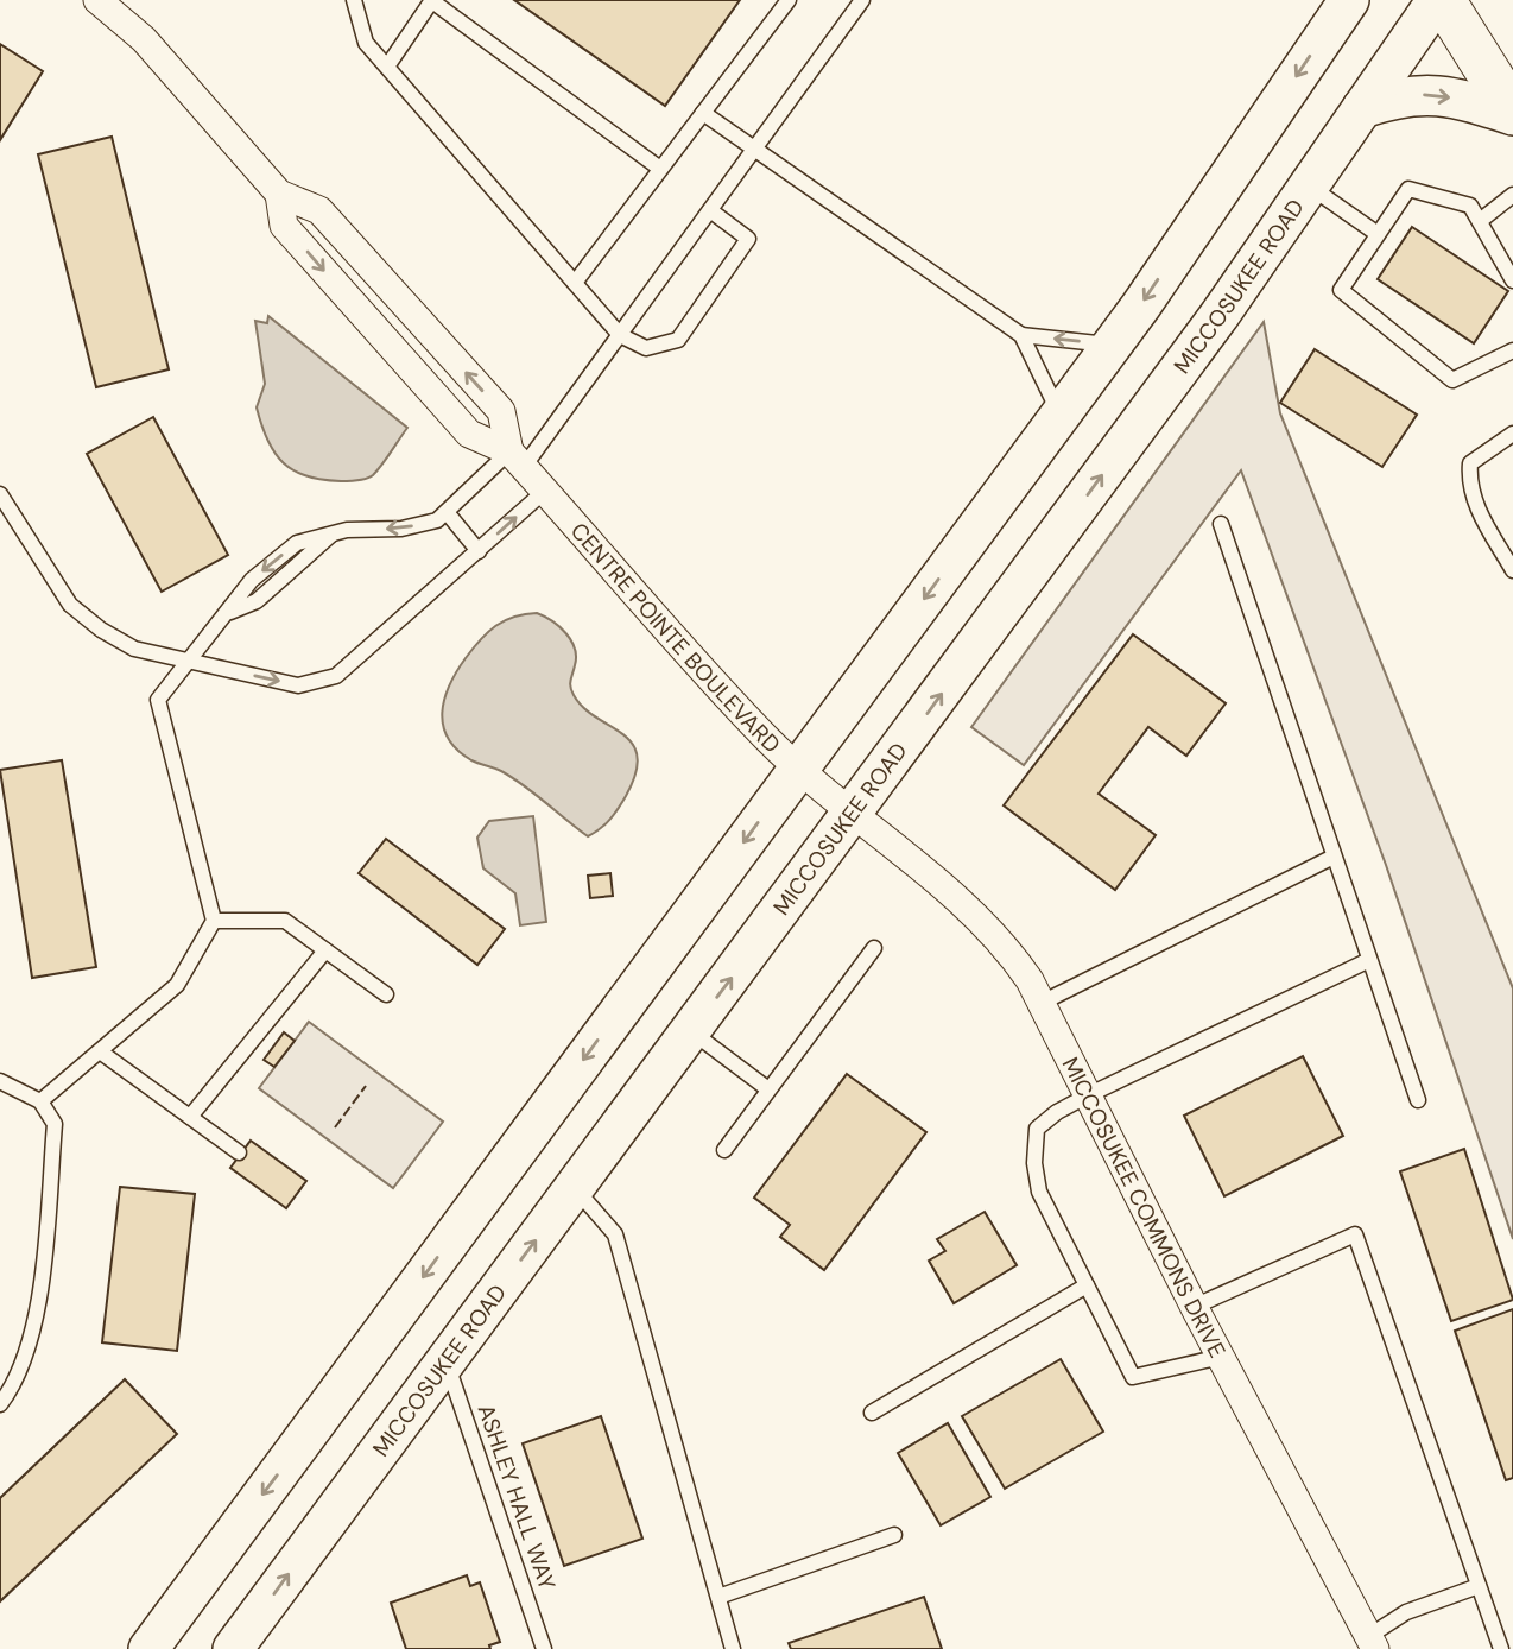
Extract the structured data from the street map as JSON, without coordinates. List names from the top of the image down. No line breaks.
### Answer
{"streets":{"street":["MICCOSUKEE ROAD","CENTRE POINTE BOULEVARD","MICCOSUKEE COMMONS DRIVE"],"lane":["ASHLEY HALL WAY"]},"crossings":[["MICCOSUKEE ROAD","CENTRE POINTE BOULEVARD"],["MICCOSUKEE ROAD","MICCOSUKEE COMMONS DRIVE"],["MICCOSUKEE ROAD","ASHLEY HALL WAY"],["CENTRE POINTE BOULEVARD","MICCOSUKEE COMMONS DRIVE"]]}
